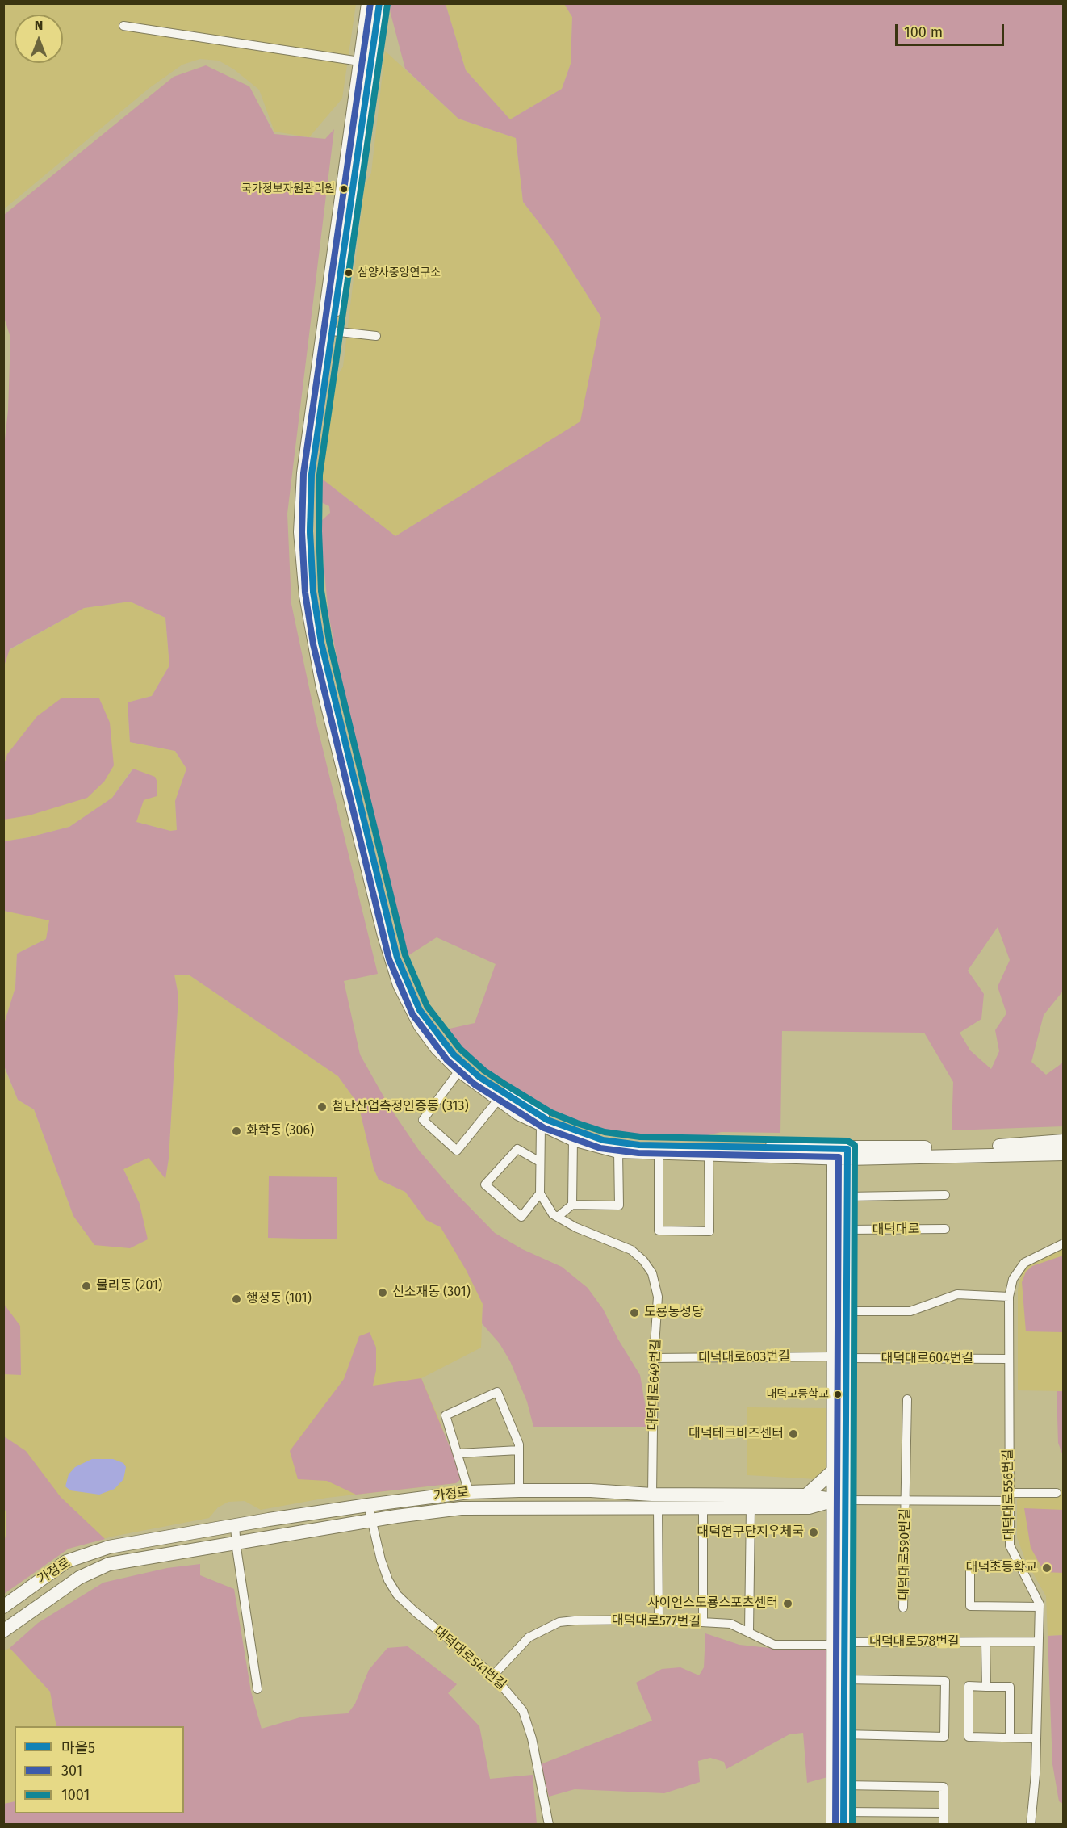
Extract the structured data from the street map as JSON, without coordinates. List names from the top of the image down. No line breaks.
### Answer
{"streets":{"main road":["가정로"],"street":["대덕대로","대덕대로603번길","대덕대로604번길","대덕대로649번길","대덕대로556번길","대덕대로590번길","대덕대로577번길","대덕대로578번길","대덕대로541번길"]},"crossings":[["대덕대로603번길","대덕대로604번길"],["대덕대로603번길","대덕대로649번길"],["대덕대로604번길","대덕대로556번길"],["대덕대로649번길","가정로"],["가정로","대덕대로590번길"],["가정로","대덕대로541번길"],["대덕대로556번길","대덕대로590번길"],["대덕대로556번길","대덕대로578번길"],["대덕대로577번길","대덕대로578번길"],["대덕대로577번길","대덕대로541번길"]],"places":["국가정보자원관리원","삼양사중앙연구소","첨단산업측정인증동 (313)","화학동 (306)","물리동 (201)","신소재동 (301)","행정동 (101)","도룡동성당","대덕고등학교","대덕테크비즈센터","대덕연구단지우체국","대덕초등학교","사이언스도룡스포츠센터"],"lines":["transit line 마을5","transit line 301","transit line 1001"],"legend":["마을5","301","1001"],"scale_bar":"100 m","north":"top"}
